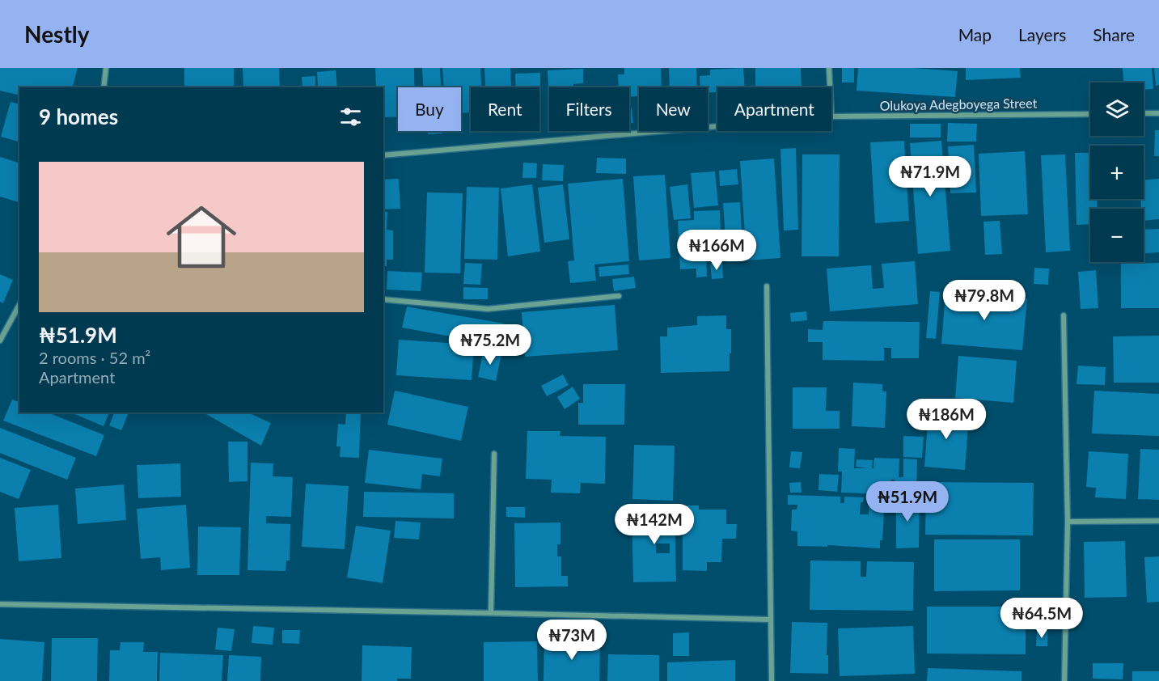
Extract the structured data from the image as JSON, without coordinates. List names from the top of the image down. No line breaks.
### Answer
{"streets":{"street":["Olukoya Adegboyega Street"]},"page":{"header":"Nestly","nav":["Map","Layers","Share"],"map_buttons":["+","−"],"chip":["Buy","Rent","Filters","New","Apartment"],"heading":"9 homes","list":[{"name":"₦51.9M","note":"2 rooms · 52 m² · Apartment"}],"price":["₦71.9M","₦166M","₦79.8M","₦75.2M","₦186M","₦51.9M","₦142M","₦64.5M","₦73M"]}}
